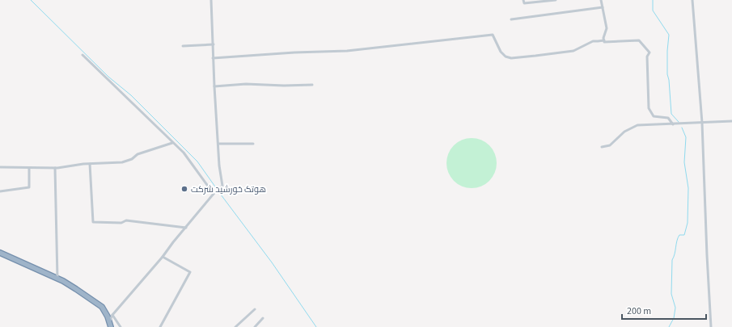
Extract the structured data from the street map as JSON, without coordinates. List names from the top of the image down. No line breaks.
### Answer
{"places":["هوتک خورشید شرکت"],"scale_bar":"200 m"}
